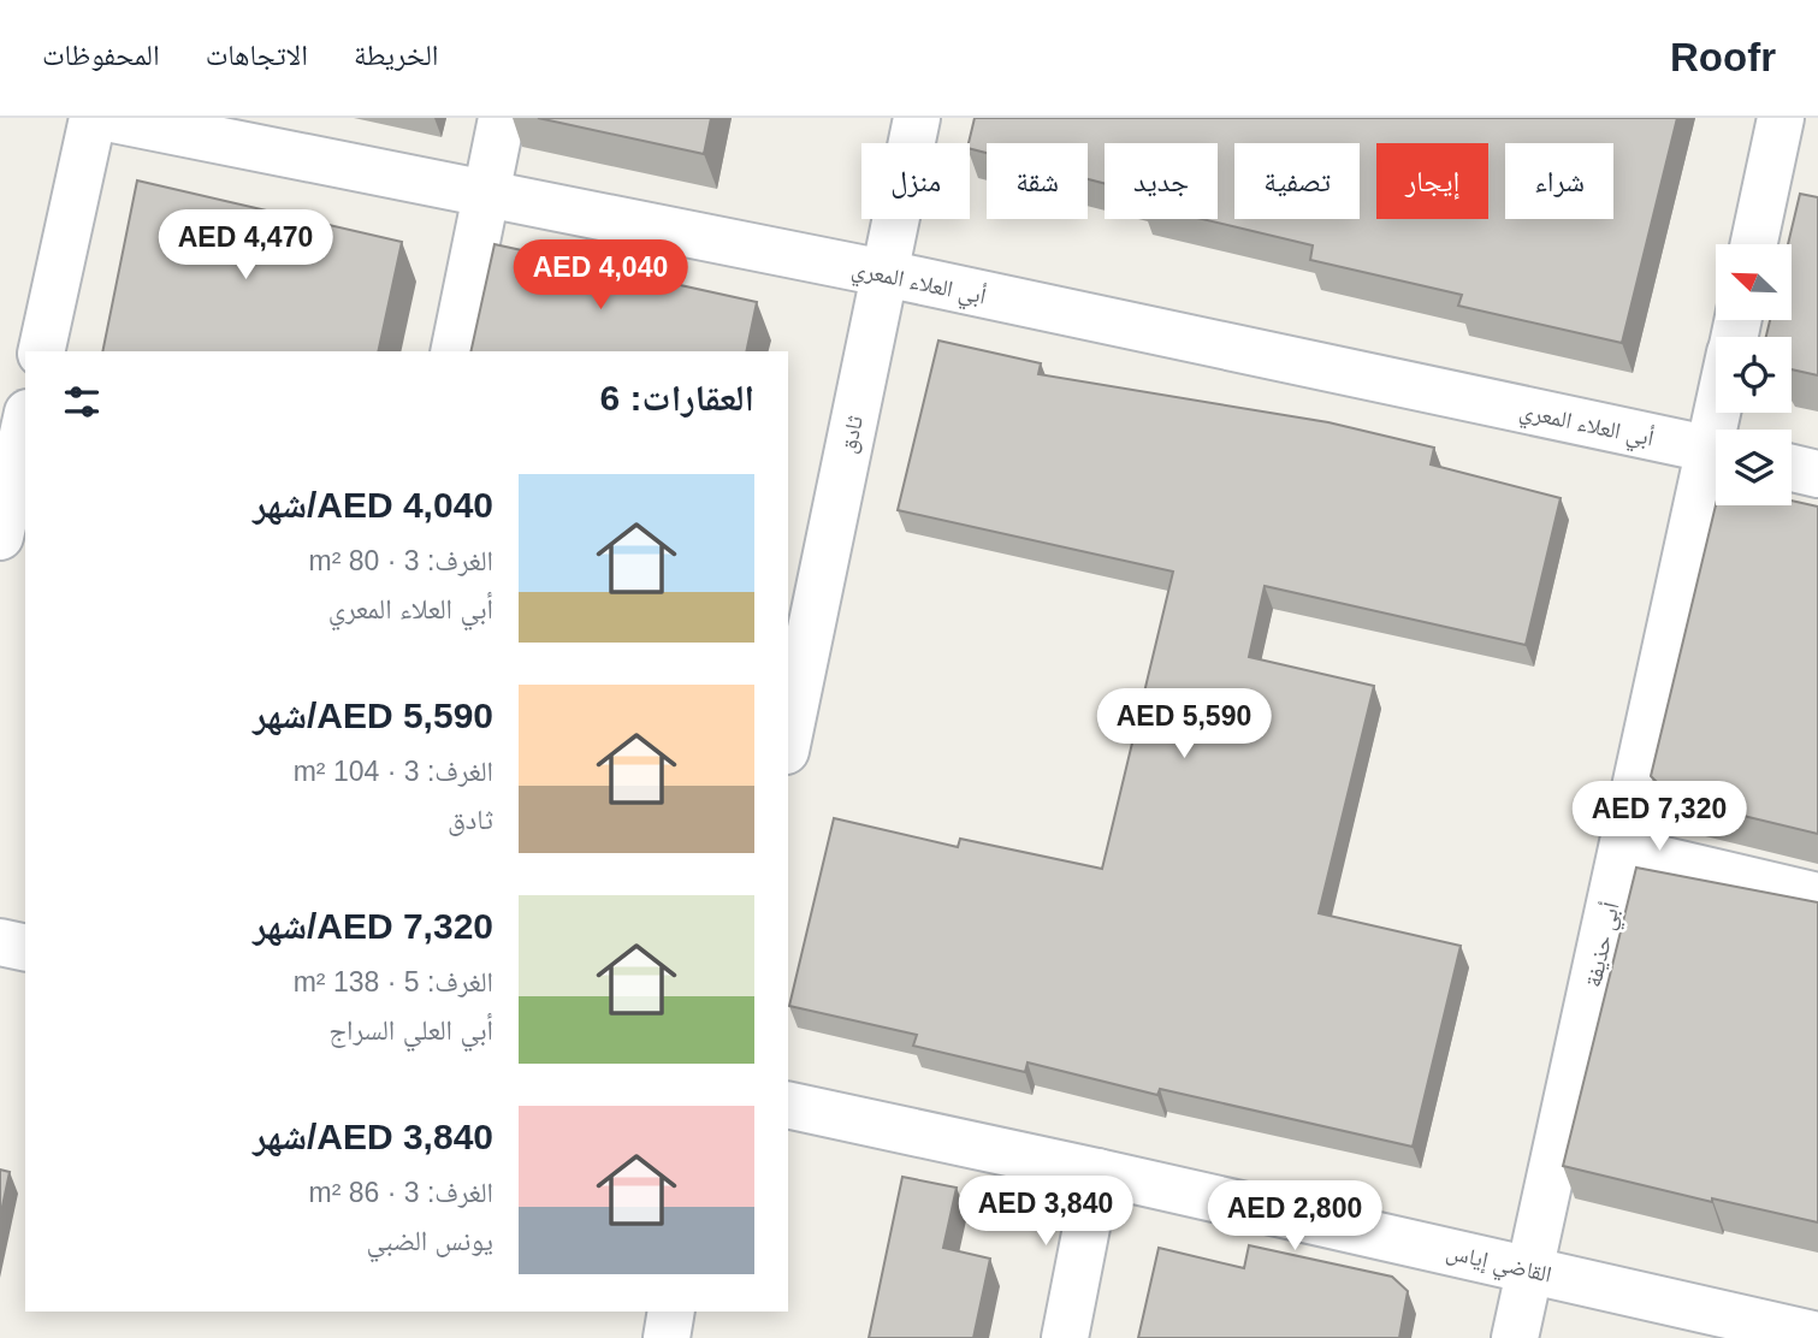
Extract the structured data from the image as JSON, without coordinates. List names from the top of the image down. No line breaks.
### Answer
{"streets":{"street":["أبي العلاء المعري","ثادق","أبي حذيفة","القاضي إياس"]},"crossings":[["أبي العلاء المعري","ثادق"],["أبي حذيفة","القاضي إياس"]],"north":"top left","page":{"header":"Roofr","nav":["الخريطة","الاتجاهات","المحفوظات"],"chip":["شراء","إيجار","تصفية","جديد","شقة","منزل"],"price":["AED 4,470","AED 4,040","AED 5,590","AED 7,320","AED 3,840","AED 2,800"],"heading":"العقارات: 6","list":[{"name":"AED 4,040/شهر","note":"الغرف: 3 · 80 m² · أبي العلاء المعري"},{"name":"AED 5,590/شهر","note":"الغرف: 3 · 104 m² · ثادق"},{"name":"AED 7,320/شهر","note":"الغرف: 5 · 138 m² · أبي العلي السراج"},{"name":"AED 3,840/شهر","note":"الغرف: 3 · 86 m² · يونس الضبي"}]}}
